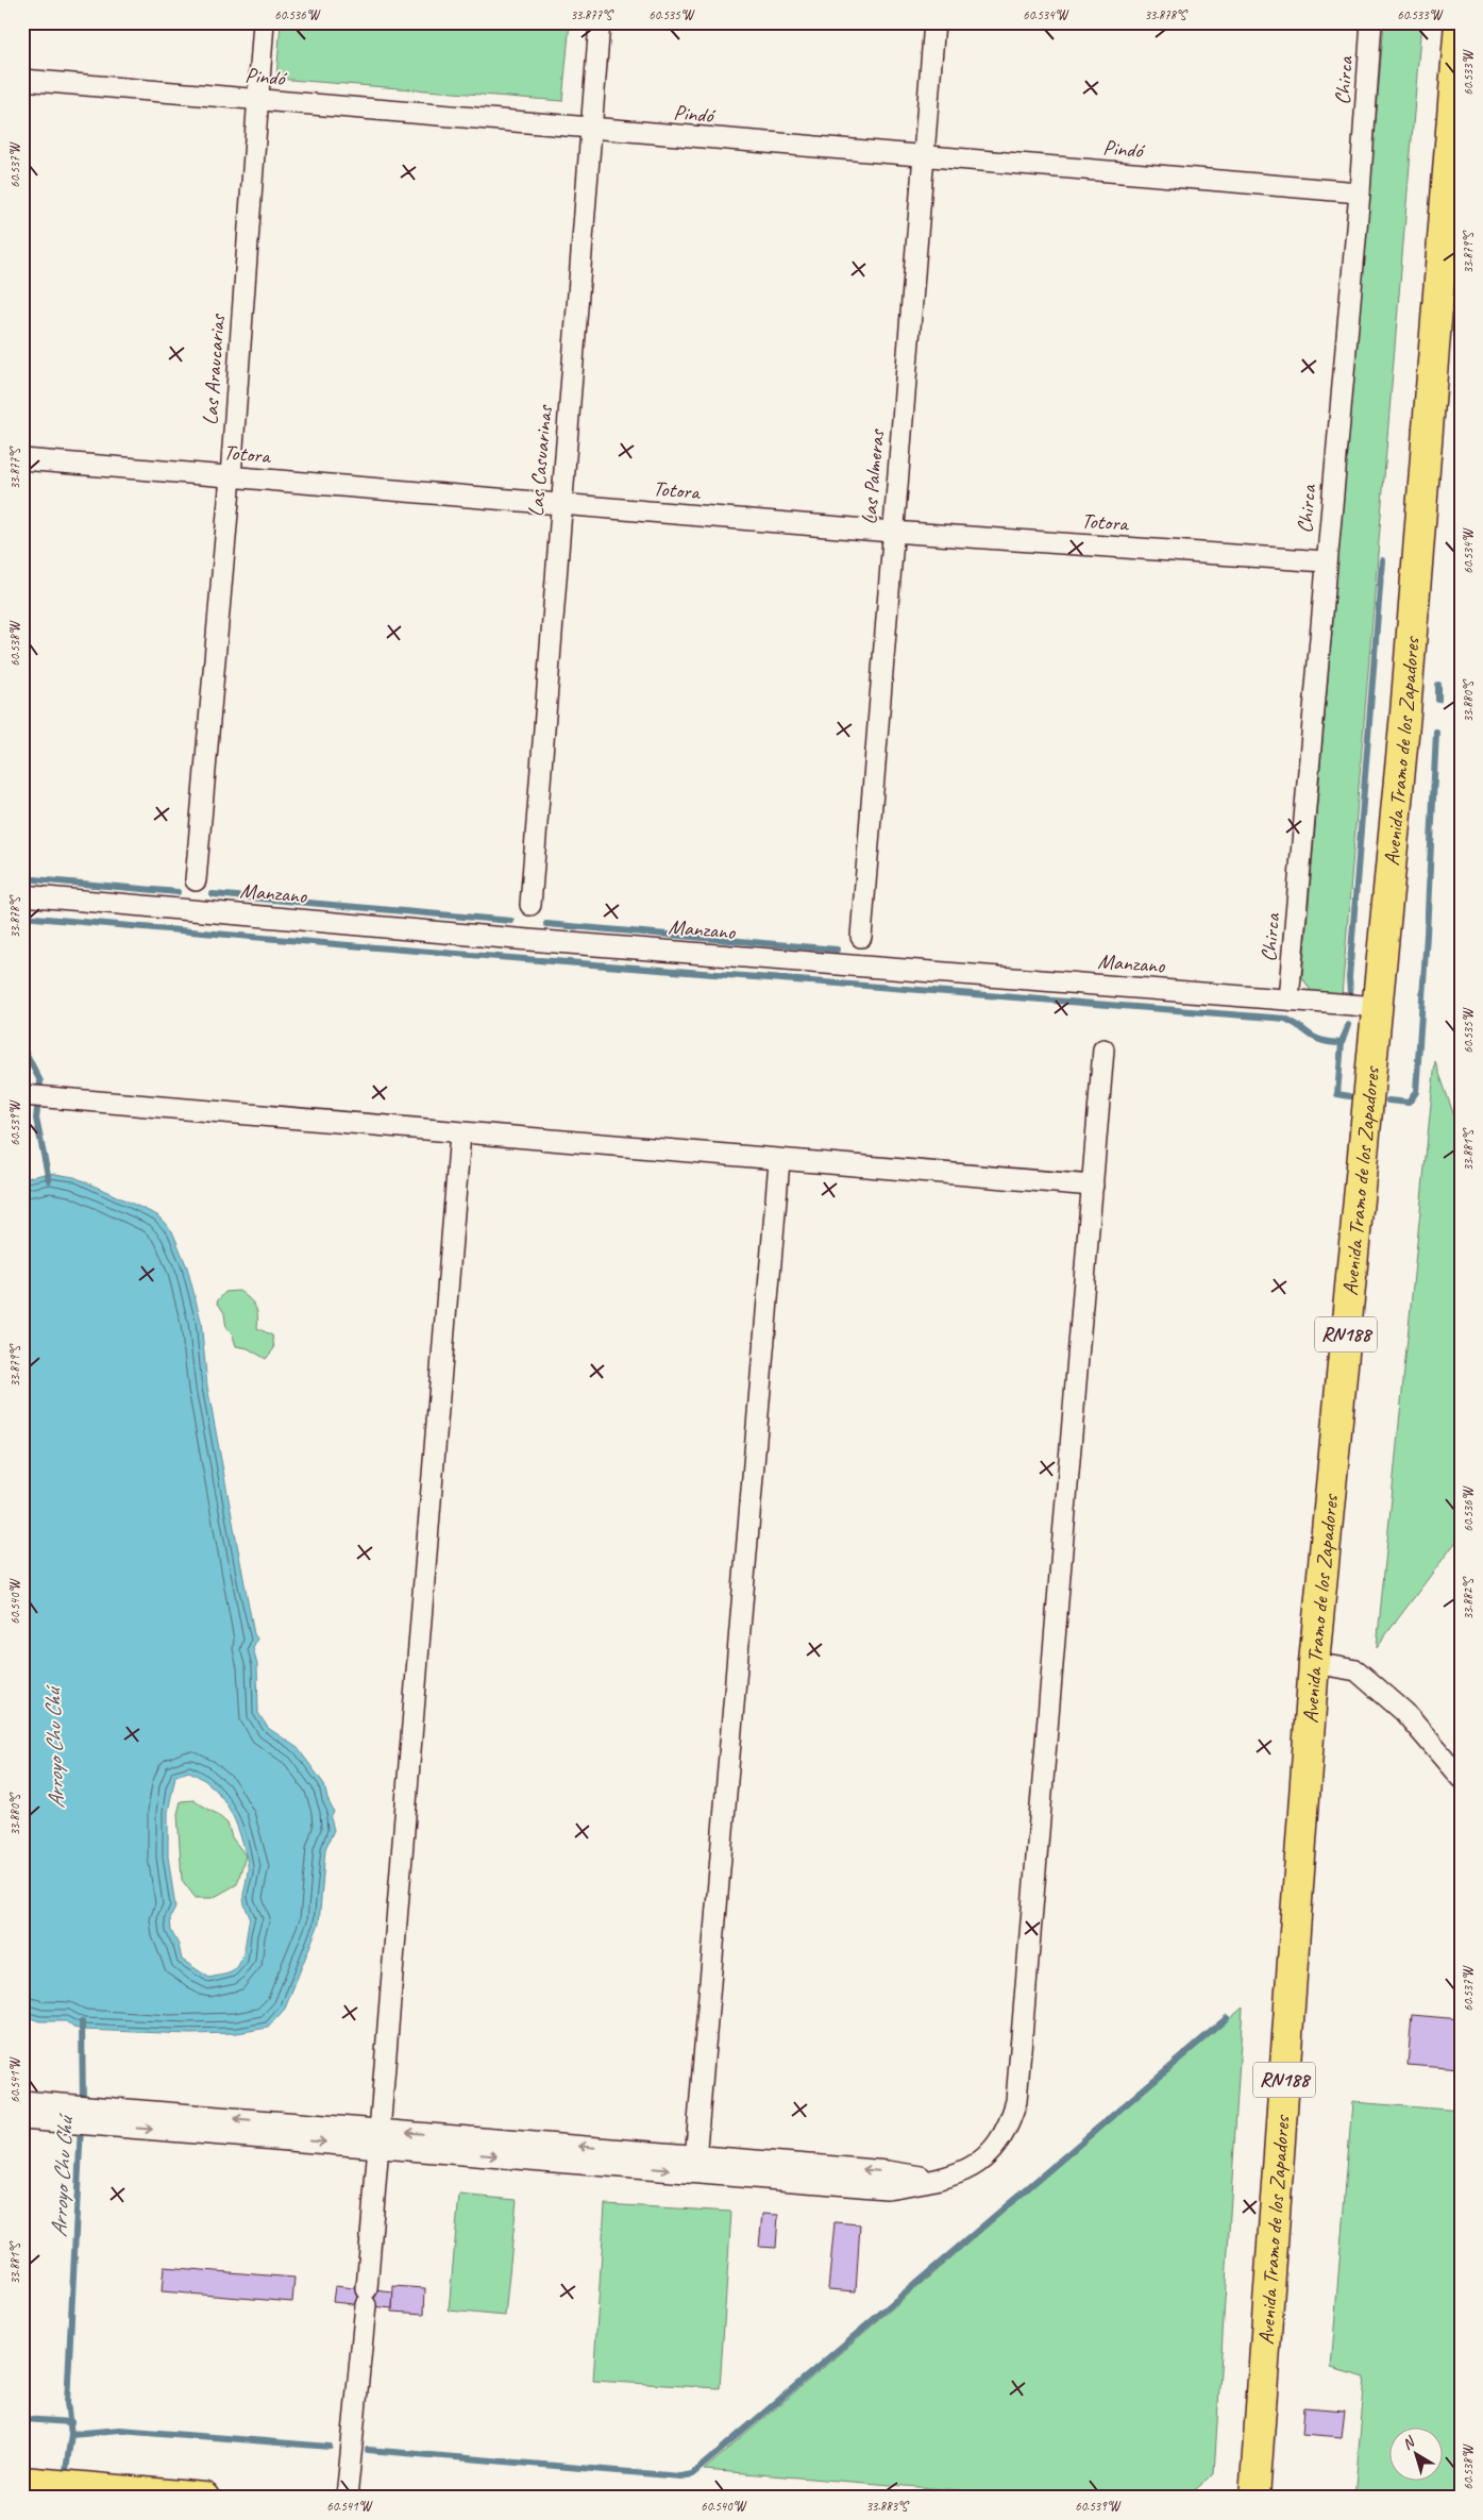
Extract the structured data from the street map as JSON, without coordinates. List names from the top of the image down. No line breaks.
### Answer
{"streets":{"main road":["Avenida Tramo de los Zapadores","RN188"],"street":["Pindó","Chirca","Las Araucarias","Totora","Las Casuarinas","Las Palmeras","Manzano"]},"crossings":[["Pindó","Chirca"],["Pindó","Las Araucarias"],["Pindó","Las Casuarinas"],["Pindó","Las Palmeras"],["Chirca","Totora"],["Chirca","Manzano"],["Las Araucarias","Totora"],["Totora","Las Casuarinas"],["Totora","Las Palmeras"],["Avenida Tramo de los Zapadores","Manzano"]],"water":["Arroyo Chu Chú"],"north":"top left","coordinates":["60.536°W","33.877°S","60.535°W","60.534°W","33.878°S","60.533°W","60.537°W","33.879°S","60.538°W","33.880°S","60.539°W","33.881°S","33.882°S","60.540°W","60.541°W","33.883°S"]}
